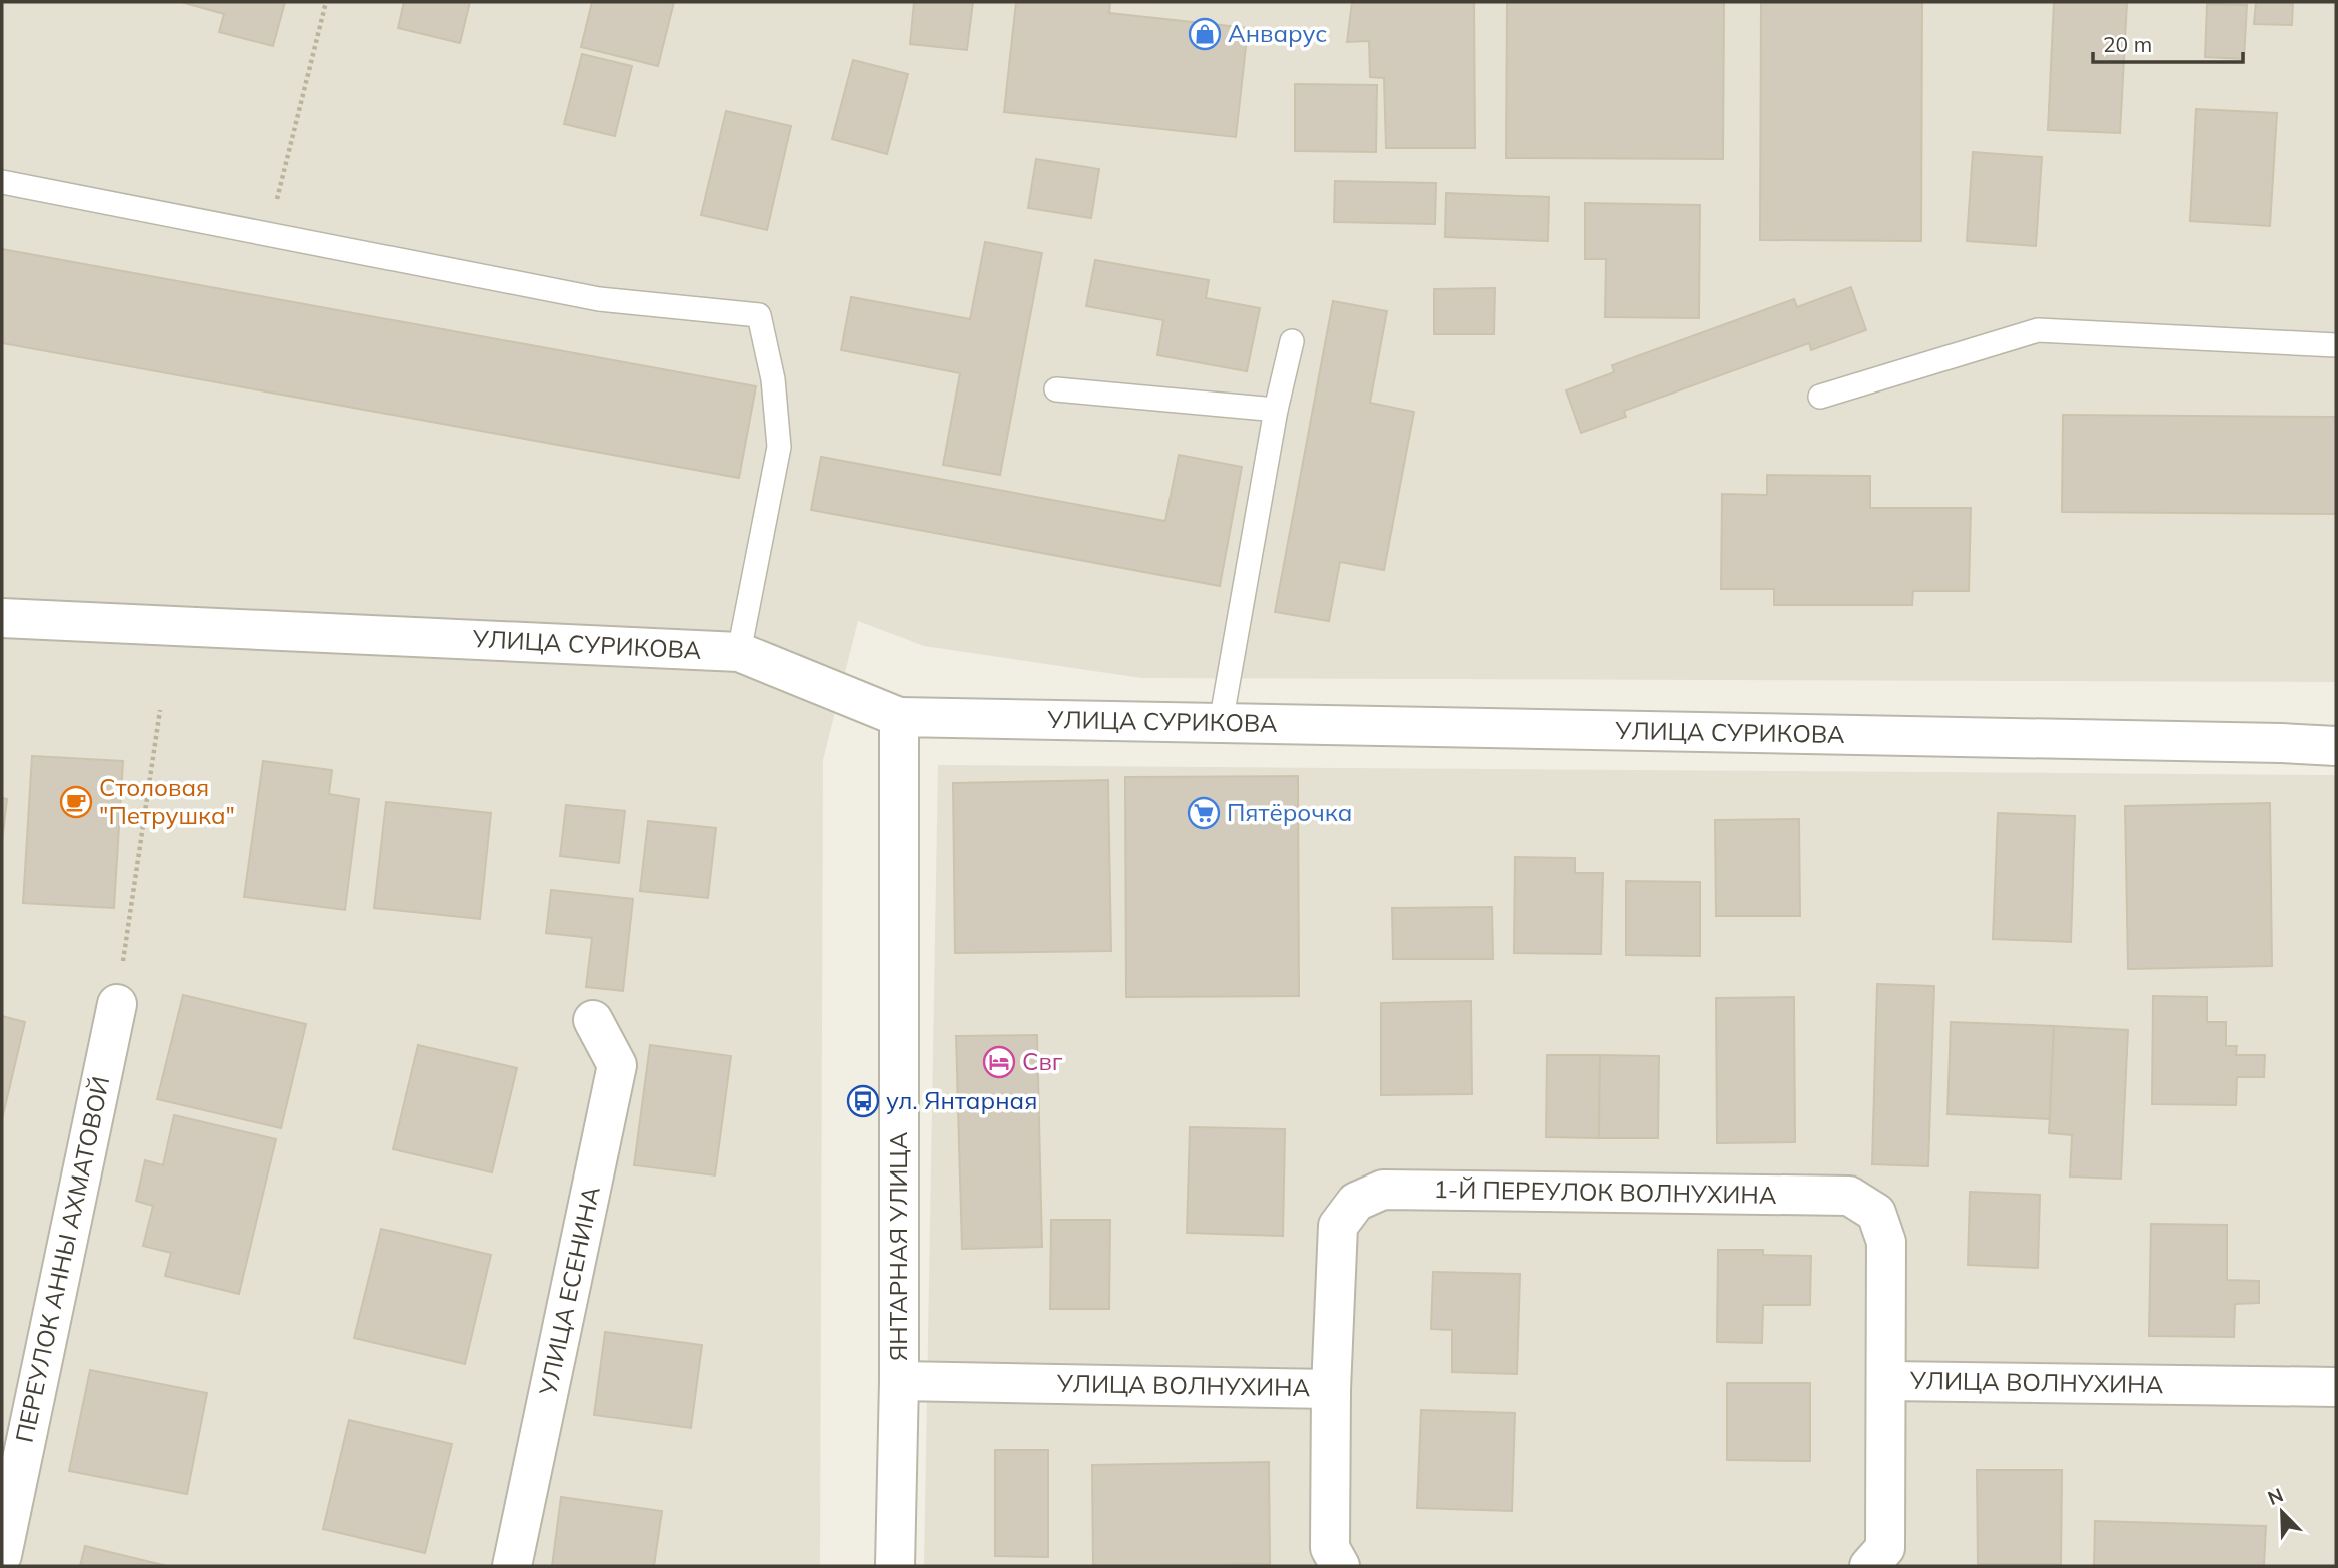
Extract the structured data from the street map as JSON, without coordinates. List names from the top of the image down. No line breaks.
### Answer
{"streets":{"street":["УЛИЦА СУРИКОВА","1-Й ПЕРЕУЛОК ВОЛНУХИНА","ЯНТАРНАЯ УЛИЦА","ПЕРЕУЛОК АННЫ АХМАТОВОЙ","УЛИЦА ЕСЕНИНА","УЛИЦА ВОЛНУХИНА"]},"crossings":[["УЛИЦА СУРИКОВА","ЯНТАРНАЯ УЛИЦА"],["1-Й ПЕРЕУЛОК ВОЛНУХИНА","УЛИЦА ВОЛНУХИНА"],["ЯНТАРНАЯ УЛИЦА","УЛИЦА ВОЛНУХИНА"]],"places":{"shop":["Анварус"],"cafe":["Столовая \"Петрушка\""],"supermarket":["Пятёрочка"],"hotel":["Свг"],"bus stop":["ул. Янтарная"]},"scale_bar":"20 m","north":"top left"}
